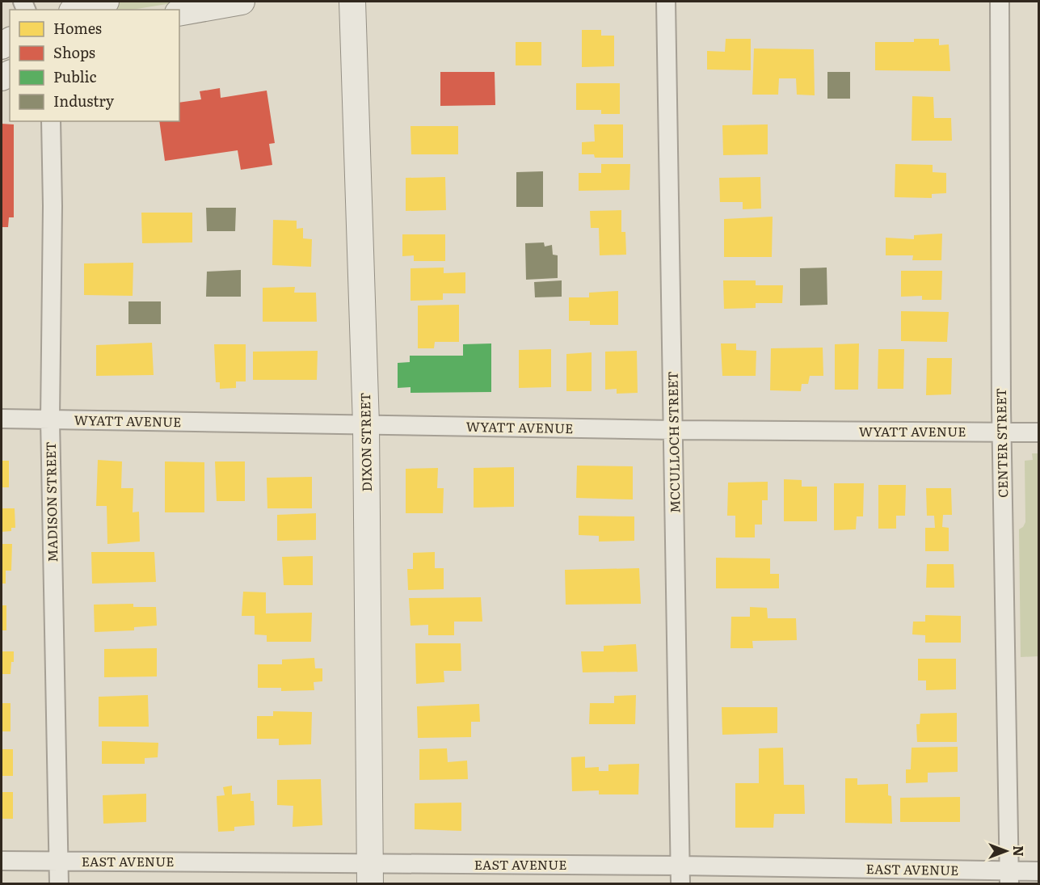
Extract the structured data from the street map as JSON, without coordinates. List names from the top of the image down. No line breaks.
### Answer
{"streets":{"street":["WYATT AVENUE","DIXON STREET","MCCULLOCH STREET","CENTER STREET","MADISON STREET","EAST AVENUE"]},"crossings":[["WYATT AVENUE","DIXON STREET"],["WYATT AVENUE","MCCULLOCH STREET"],["WYATT AVENUE","CENTER STREET"],["WYATT AVENUE","MADISON STREET"],["DIXON STREET","EAST AVENUE"],["MCCULLOCH STREET","EAST AVENUE"],["CENTER STREET","EAST AVENUE"],["MADISON STREET","EAST AVENUE"]],"legend":["Homes","Shops","Public","Industry"],"north":"right"}
